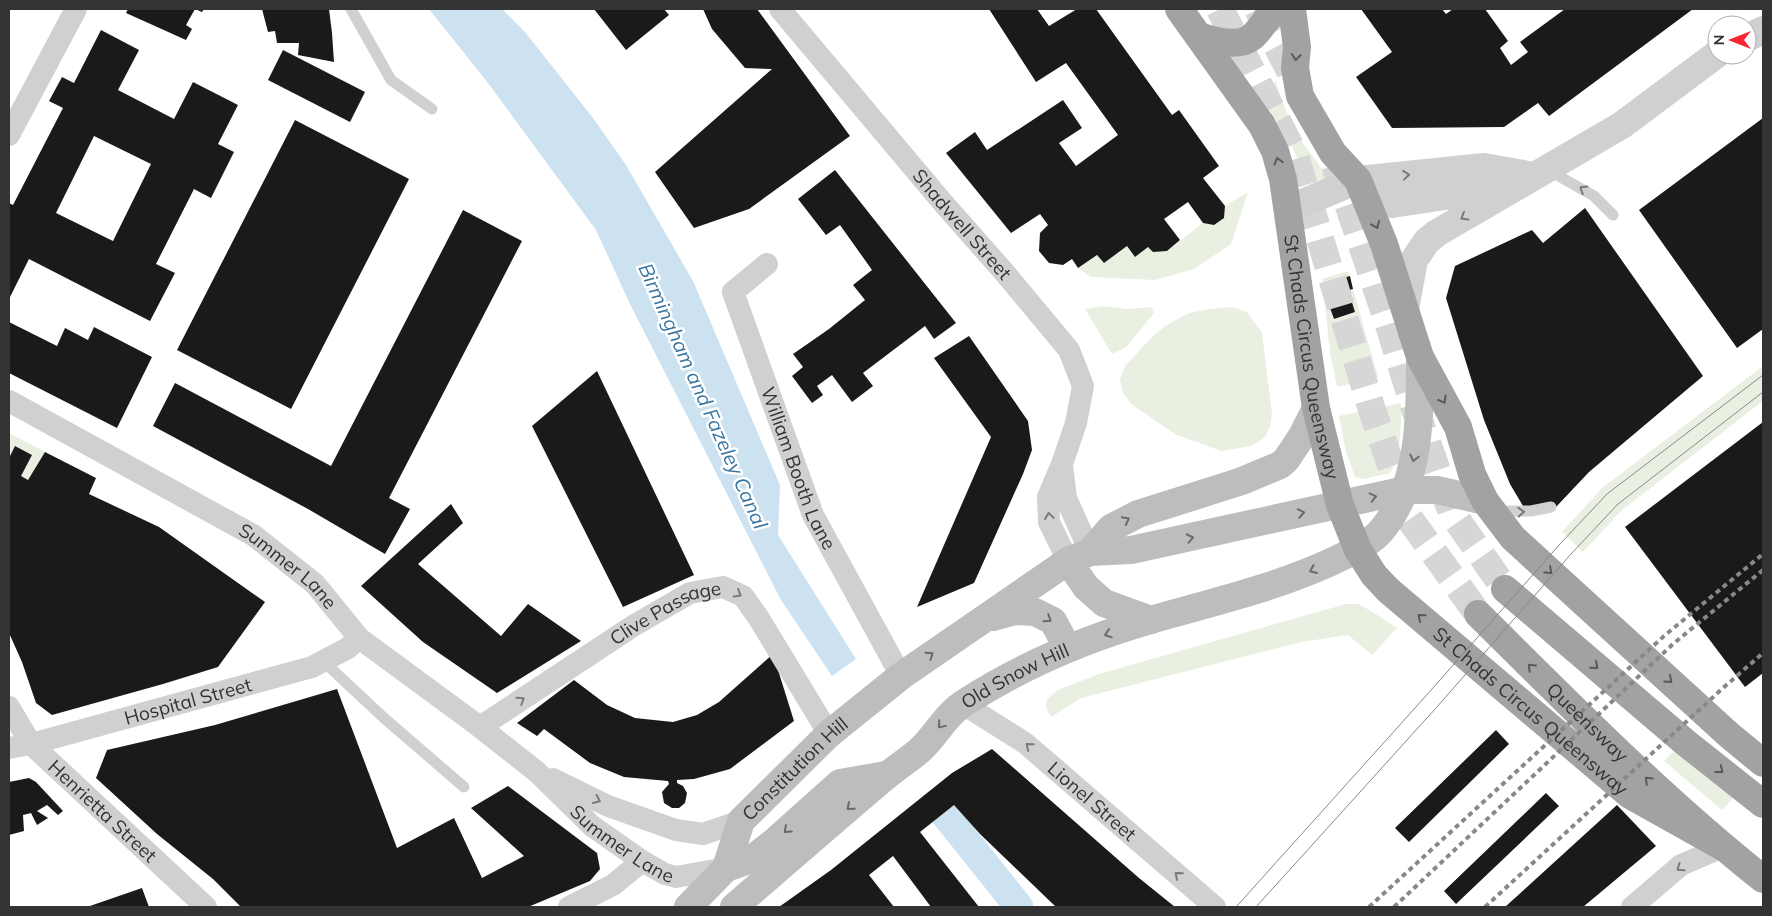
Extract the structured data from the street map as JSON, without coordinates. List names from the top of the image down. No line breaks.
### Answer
{"streets":{"highway":["St Chads Circus Queensway","Queensway"],"main road":["Old Snow Hill","Constitution Hill"],"street":["Shadwell Street","William Booth Lane","Summer Lane","Clive Passage","Hospital Street","Lionel Street","Henrietta Street"]},"crossings":[["St Chads Circus Queensway","Old Snow Hill"],["St Chads Circus Queensway","Queensway"],["William Booth Lane","Constitution Hill"],["Summer Lane","Clive Passage"],["Summer Lane","Hospital Street"],["Summer Lane","Constitution Hill"],["Clive Passage","Constitution Hill"],["Old Snow Hill","Constitution Hill"],["Old Snow Hill","Lionel Street"],["Hospital Street","Henrietta Street"]],"one_way":["Lionel Street"],"water":["Birmingham and Fazeley Canal"],"north":"left"}
